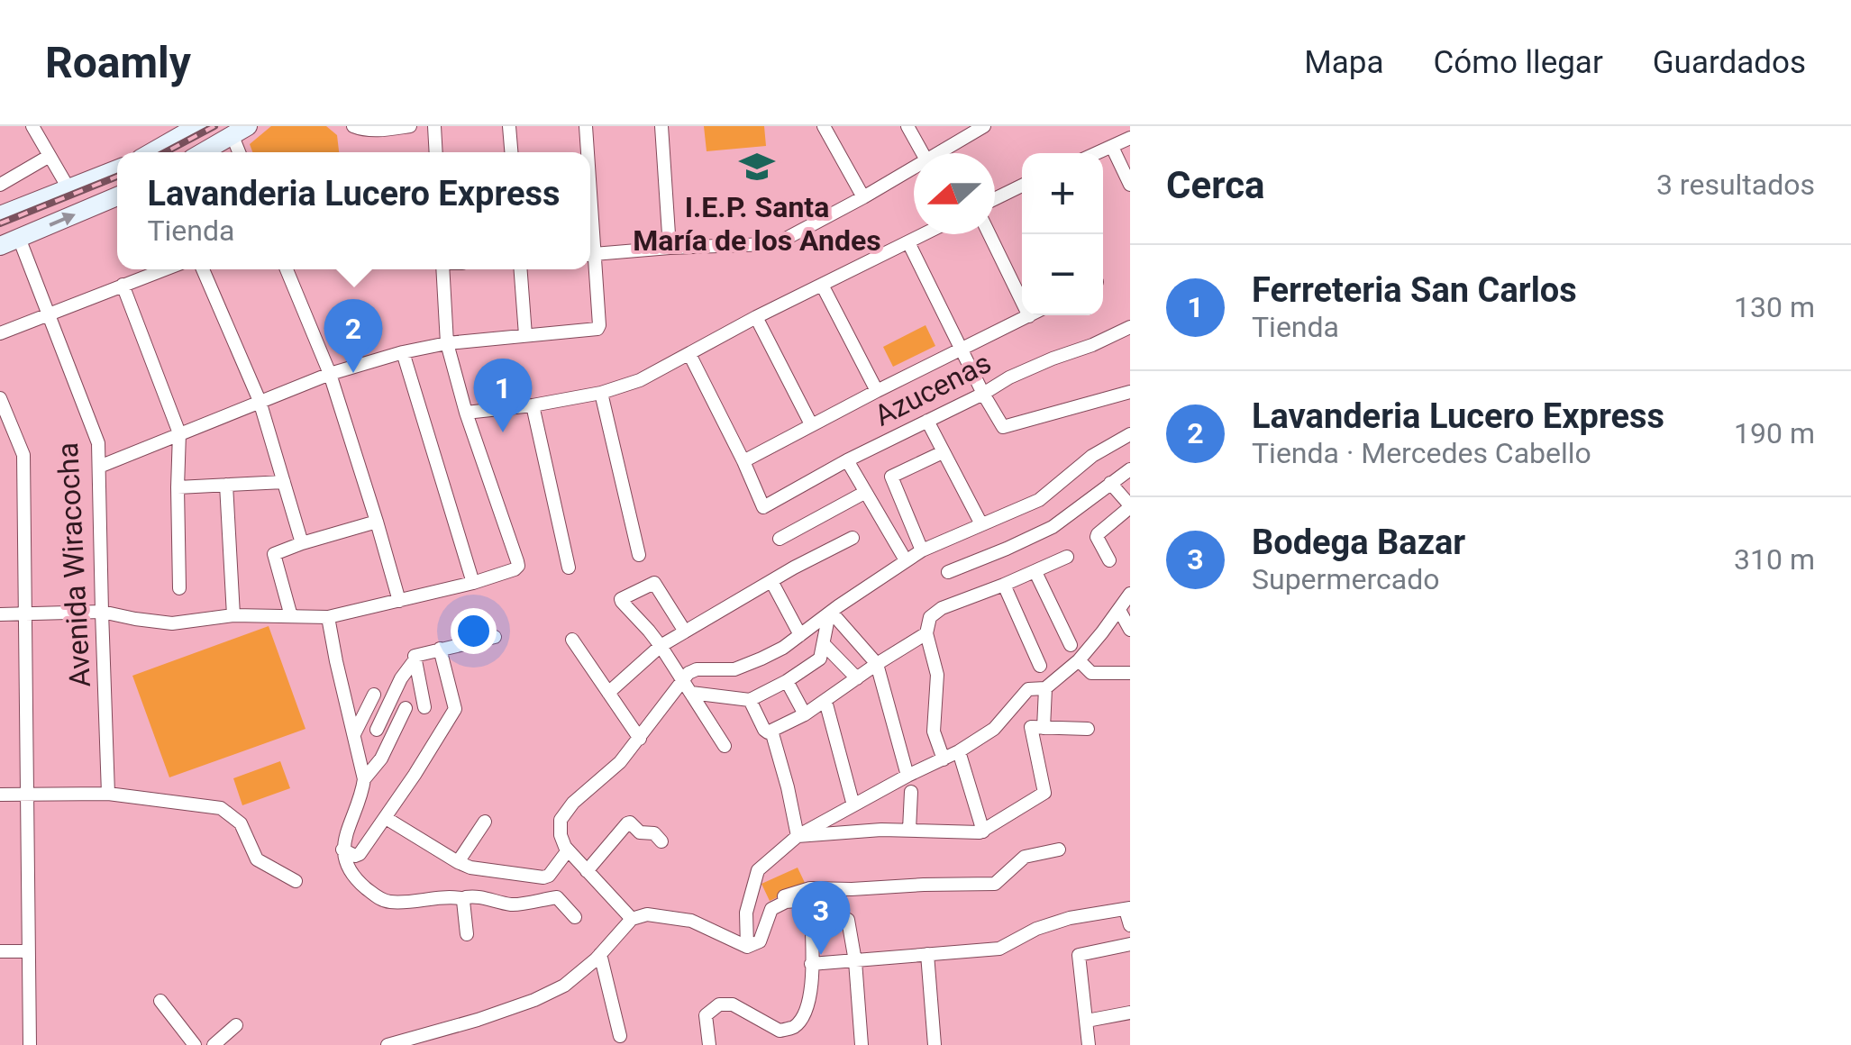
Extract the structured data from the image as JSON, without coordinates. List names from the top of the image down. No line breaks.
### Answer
{"streets":{"street":["Azucenas","Avenida Wiracocha"]},"places":{"school or university":["I.E.P. Santa María de los Andes"]},"north":"left","page":{"header":"Roamly","nav":["Mapa","Cómo llegar","Guardados"],"heading":["Cerca","3 resultados"],"popup":["Lavanderia Lucero Express","Tienda"],"map_buttons":["+","−"],"list":[{"mark":"1","name":"Ferreteria San Carlos","note":"Tienda","value":"130 m"},{"mark":"2","name":"Lavanderia Lucero Express","note":"Tienda · Mercedes Cabello","value":"190 m"},{"mark":"3","name":"Bodega Bazar","note":"Supermercado","value":"310 m"}],"pins":["2","1","3"]}}
